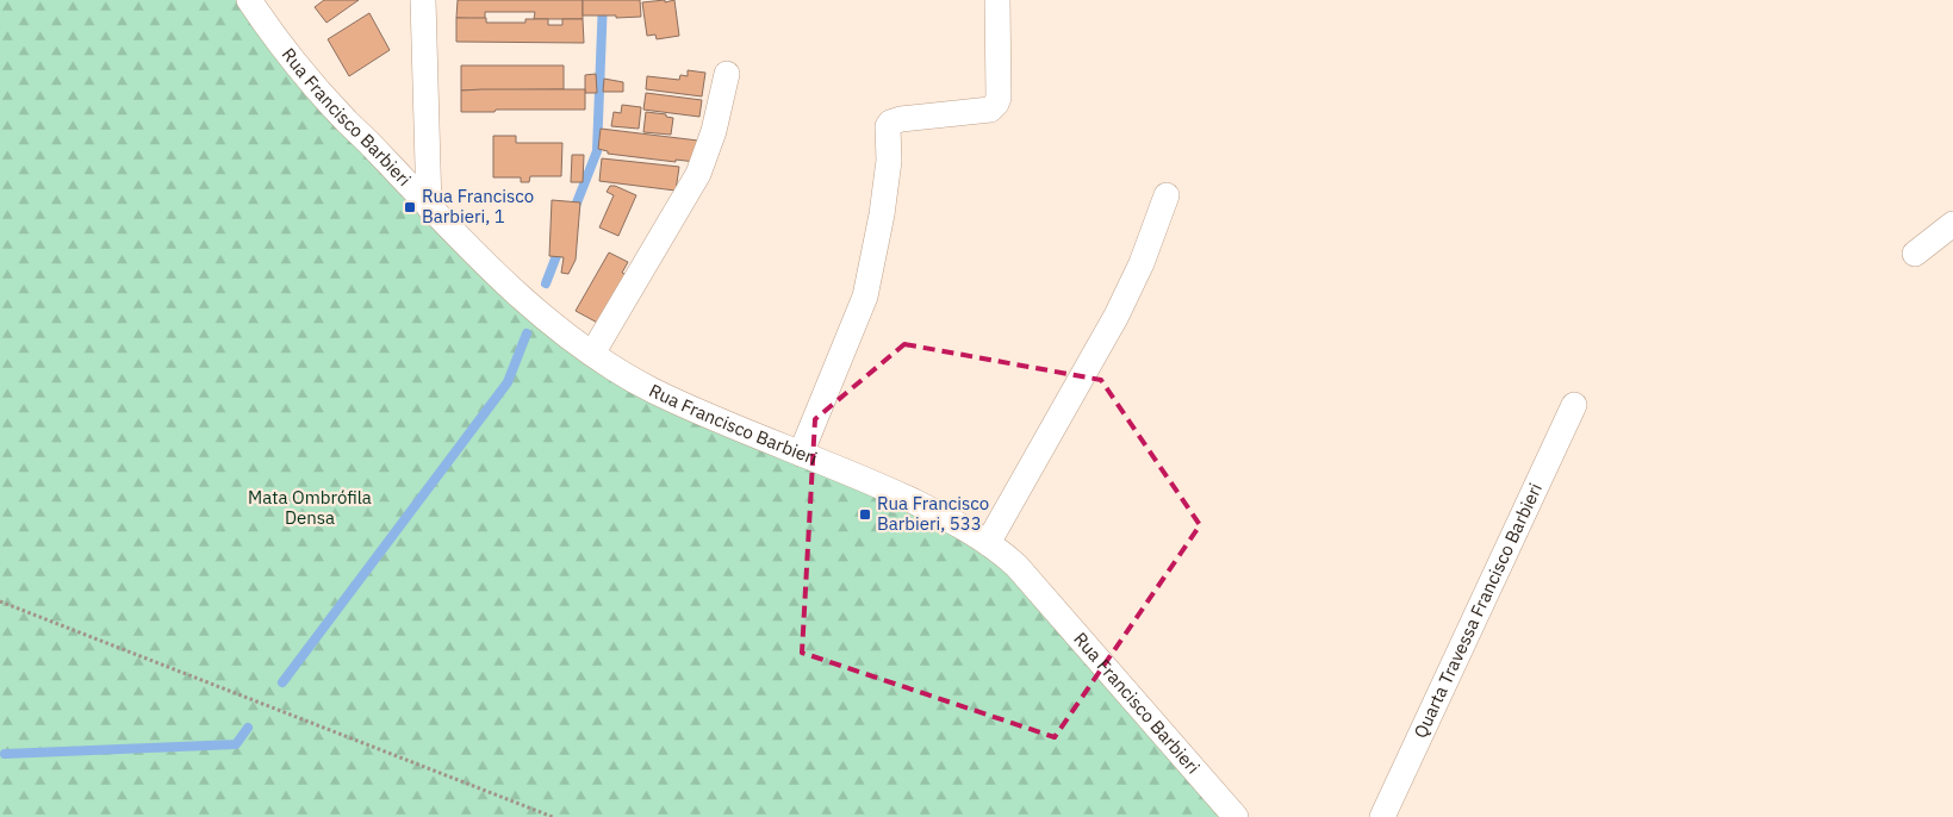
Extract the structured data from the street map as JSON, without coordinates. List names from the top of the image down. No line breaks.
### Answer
{"streets":{"street":["Rua Francisco Barbieri","Quarta Travessa Francisco Barbieri"]},"parks":["Mata Ombrófila Densa"],"places":{"transit":["Rua Francisco Barbieri, 1","Rua Francisco Barbieri, 533"]}}
